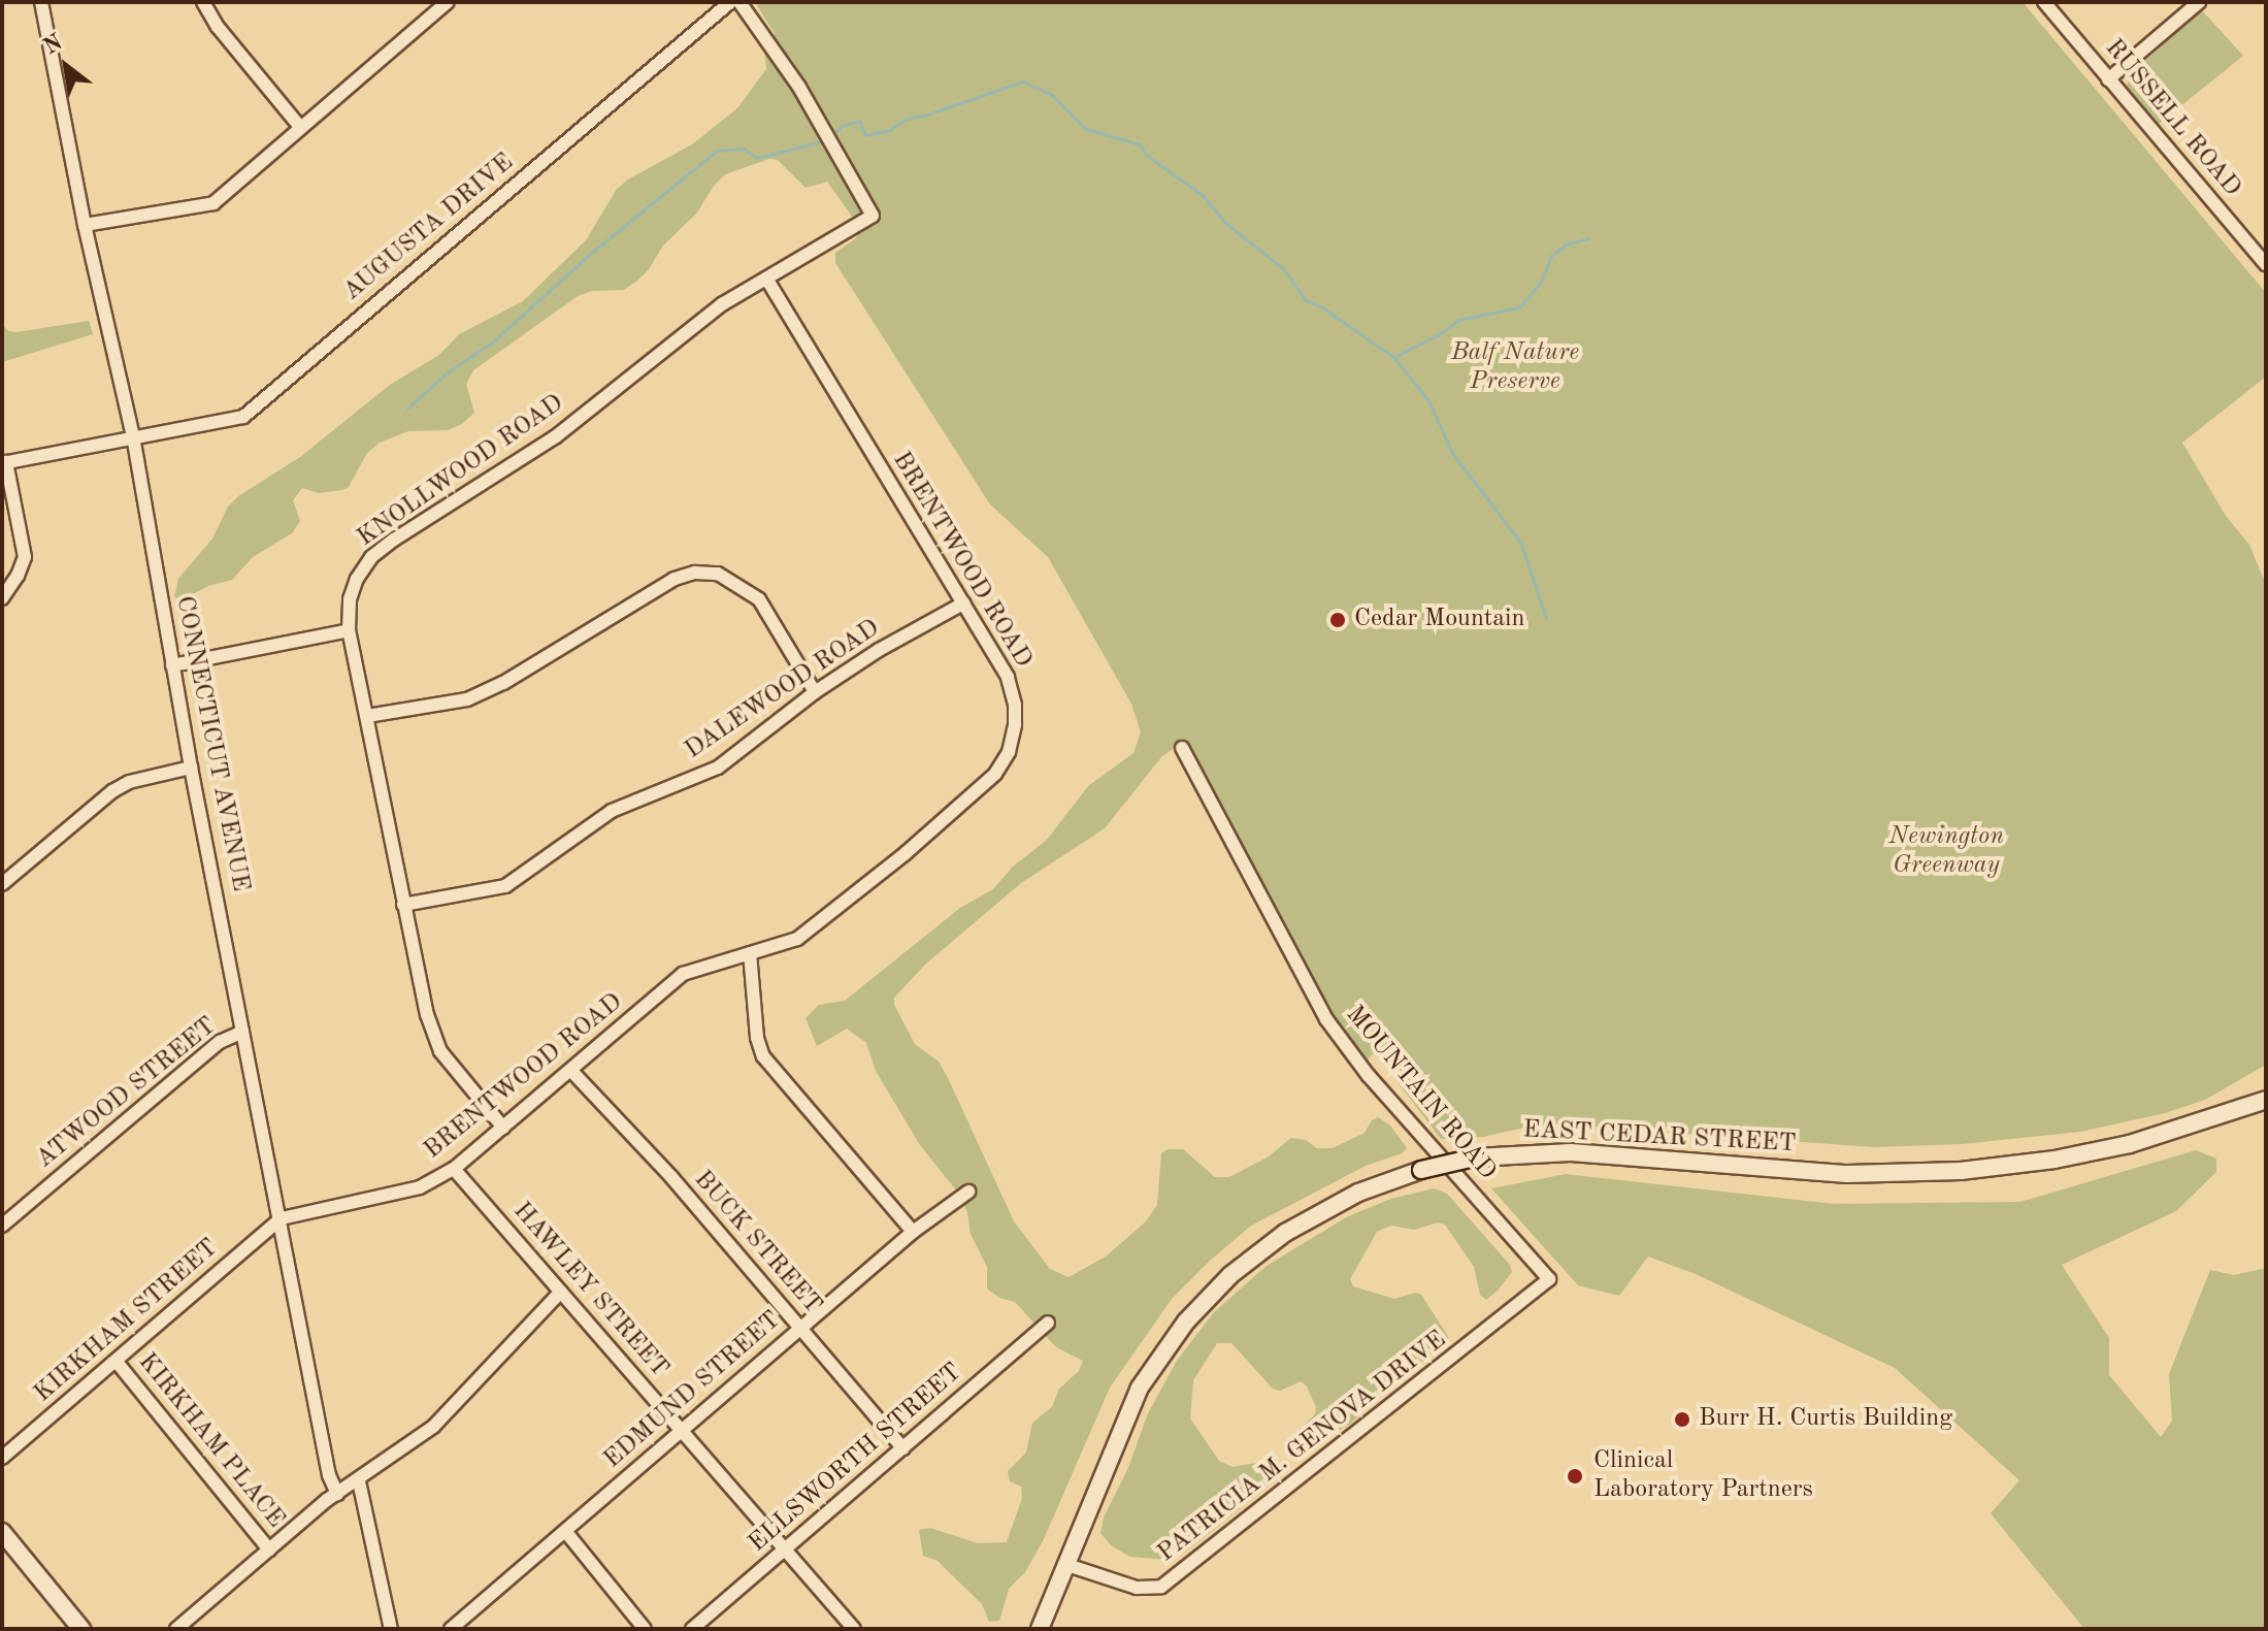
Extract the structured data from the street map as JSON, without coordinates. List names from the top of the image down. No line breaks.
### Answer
{"streets":{"main road":["EAST CEDAR STREET"],"street":["RUSSELL ROAD","AUGUSTA DRIVE","KNOLLWOOD ROAD","BRENTWOOD ROAD","DALEWOOD ROAD","CONNECTICUT AVENUE","ATWOOD STREET","MOUNTAIN ROAD","BUCK STREET","HAWLEY STREET","KIRKHAM STREET","EDMUND STREET","KIRKHAM PLACE","PATRICIA M. GENOVA DRIVE","ELLSWORTH STREET"]},"crossings":[["AUGUSTA DRIVE","CONNECTICUT AVENUE"],["KNOLLWOOD ROAD","BRENTWOOD ROAD"],["KNOLLWOOD ROAD","DALEWOOD ROAD"],["BRENTWOOD ROAD","DALEWOOD ROAD"],["BRENTWOOD ROAD","CONNECTICUT AVENUE"],["BRENTWOOD ROAD","BUCK STREET"],["BRENTWOOD ROAD","HAWLEY STREET"],["BRENTWOOD ROAD","KIRKHAM STREET"],["CONNECTICUT AVENUE","ATWOOD STREET"],["CONNECTICUT AVENUE","KIRKHAM STREET"],["MOUNTAIN ROAD","PATRICIA M. GENOVA DRIVE"],["EAST CEDAR STREET","PATRICIA M. GENOVA DRIVE"],["BUCK STREET","EDMUND STREET"],["BUCK STREET","ELLSWORTH STREET"],["HAWLEY STREET","EDMUND STREET"],["HAWLEY STREET","ELLSWORTH STREET"],["KIRKHAM STREET","KIRKHAM PLACE"]],"parks":["Balf Nature Preserve","Newington Greenway"],"places":["Cedar Mountain","Burr H. Curtis Building","Clinical Laboratory Partners"],"north":"top left"}
